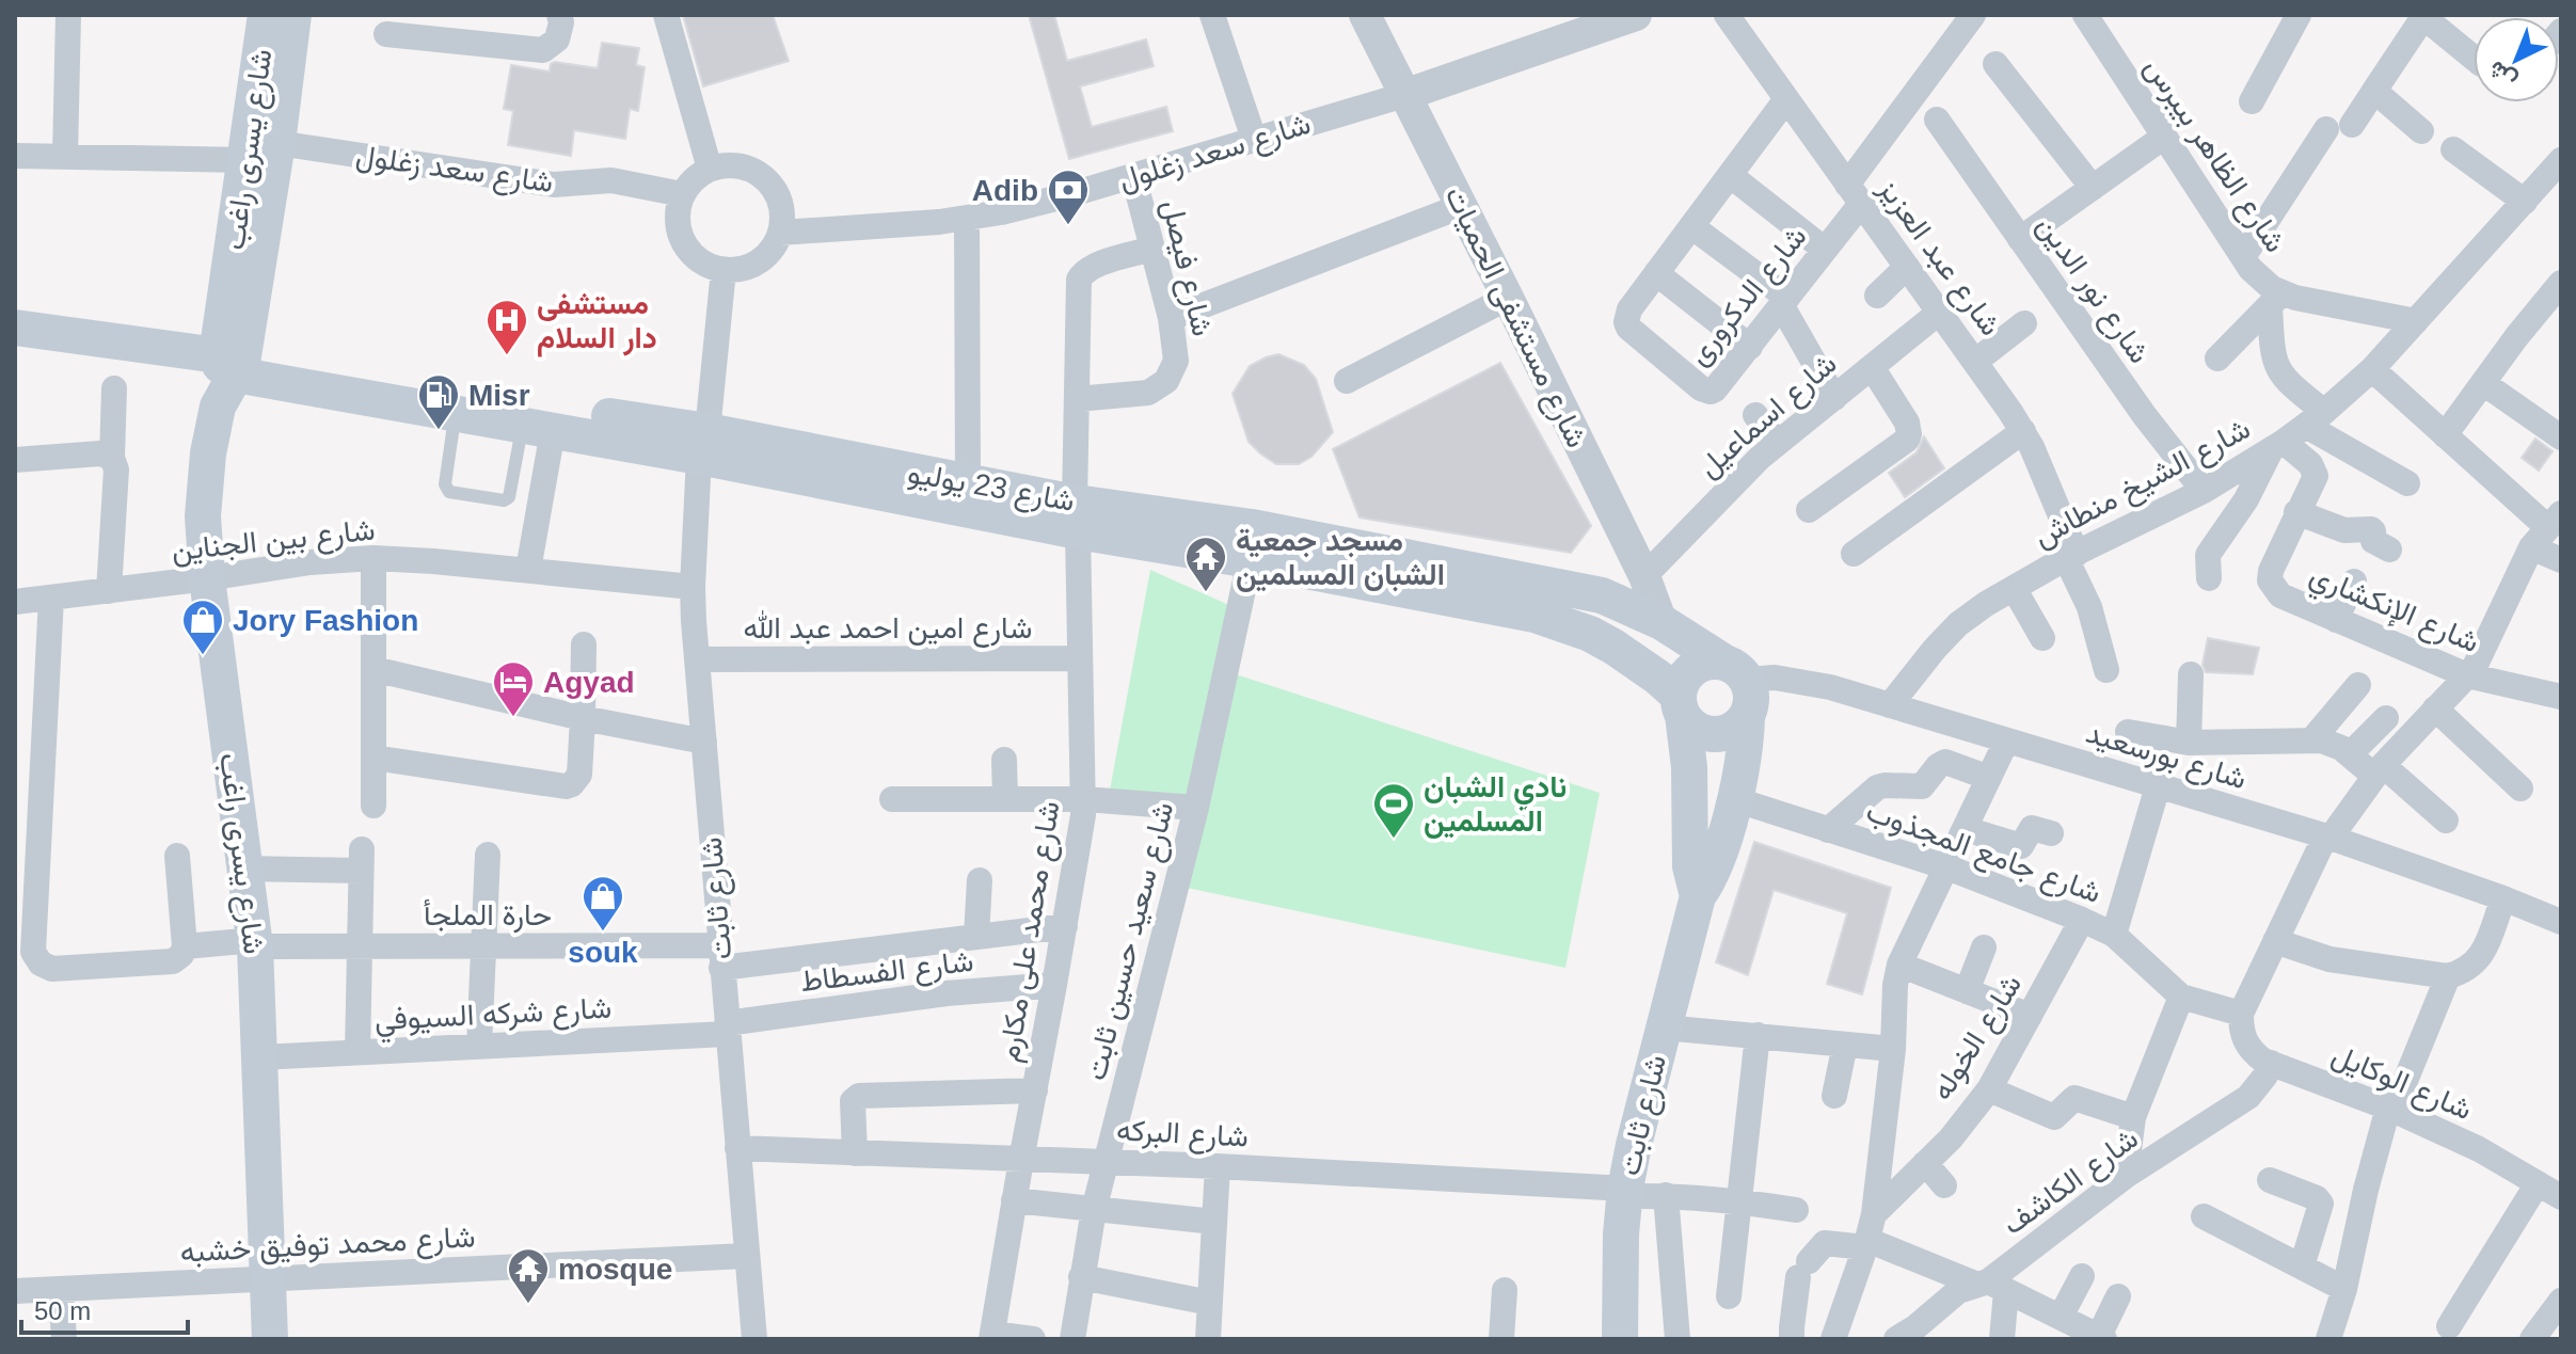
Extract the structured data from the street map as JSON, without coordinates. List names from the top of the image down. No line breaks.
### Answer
{"streets":{"main road":["شارع يسرى راغب","شارع 23 يوليو","شارع ثابت"],"street":["شارع سعد زغلول","شارع الظاهر بيبرس","شارع عبد العزيز","شارع فيصل","شارع نور الدين","شارع الدكرورى","شارع مستشفى الحميات","شارع اسماعيل","شارع الشيخ منطاش","شارع بين الجناين","شارع الإنكشاري","شارع امين احمد عبد الله","شارع بورسعيد","شارع جامع المجذوب","حارة الملجأ","شارع محمد على مكارم","شارع سعيد حسين ثابت","شارع الفسطاط","شارع شركه السيوفي","شارع الخوله","شارع الوكايل","شارع البركه","شارع الكاشف","شارع محمد توفيق خشبه"]},"crossings":[["شارع يسرى راغب","شارع سعد زغلول"],["شارع يسرى راغب","شارع 23 يوليو"],["شارع يسرى راغب","شارع بين الجناين"],["شارع يسرى راغب","حارة الملجأ"],["شارع يسرى راغب","شارع شركه السيوفي"],["شارع يسرى راغب","شارع محمد توفيق خشبه"],["شارع سعد زغلول","شارع فيصل"],["شارع سعد زغلول","شارع مستشفى الحميات"],["شارع سعد زغلول","شارع ثابت"],["شارع الظاهر بيبرس","شارع الشيخ منطاش"],["شارع عبد العزيز","شارع الدكرورى"],["شارع عبد العزيز","شارع اسماعيل"],["شارع عبد العزيز","شارع الشيخ منطاش"],["شارع فيصل","شارع محمد على مكارم"],["شارع نور الدين","شارع الشيخ منطاش"],["شارع مستشفى الحميات","شارع اسماعيل"],["شارع مستشفى الحميات","شارع 23 يوليو"],["شارع الشيخ منطاش","شارع الإنكشاري"],["شارع الشيخ منطاش","شارع بورسعيد"],["شارع 23 يوليو","شارع بورسعيد"],["شارع 23 يوليو","شارع ثابت"],["شارع 23 يوليو","شارع محمد على مكارم"],["شارع 23 يوليو","شارع سعيد حسين ثابت"],["شارع بين الجناين","شارع ثابت"],["شارع امين احمد عبد الله","شارع ثابت"],["شارع امين احمد عبد الله","شارع محمد على مكارم"],["شارع بورسعيد","شارع ثابت"],["شارع جامع المجذوب","شارع ثابت"],["شارع جامع المجذوب","شارع الخوله"],["شارع جامع المجذوب","شارع الوكايل"],["شارع ثابت","حارة الملجأ"],["شارع ثابت","شارع الفسطاط"],["شارع ثابت","شارع شركه السيوفي"],["شارع ثابت","شارع البركه"],["شارع ثابت","شارع محمد توفيق خشبه"],["حارة الملجأ","شارع محمد على مكارم"],["شارع محمد على مكارم","شارع الفسطاط"],["شارع محمد على مكارم","شارع البركه"],["شارع سعيد حسين ثابت","شارع البركه"],["شارع الفسطاط","شارع شركه السيوفي"],["شارع الوكايل","شارع الكاشف"]],"places":{"bank":["Adib"],"hospital":["مستشفى دار السلام"],"fuel station":["Misr"],"temple":["مسجد جمعية الشبان المسلمين","mosque"],"shop":["Jory Fashion","souk"],"hotel":["Agyad"],"sports":["نادي الشبان المسلمين"]},"scale_bar":"50 m","north":"bottom left"}
